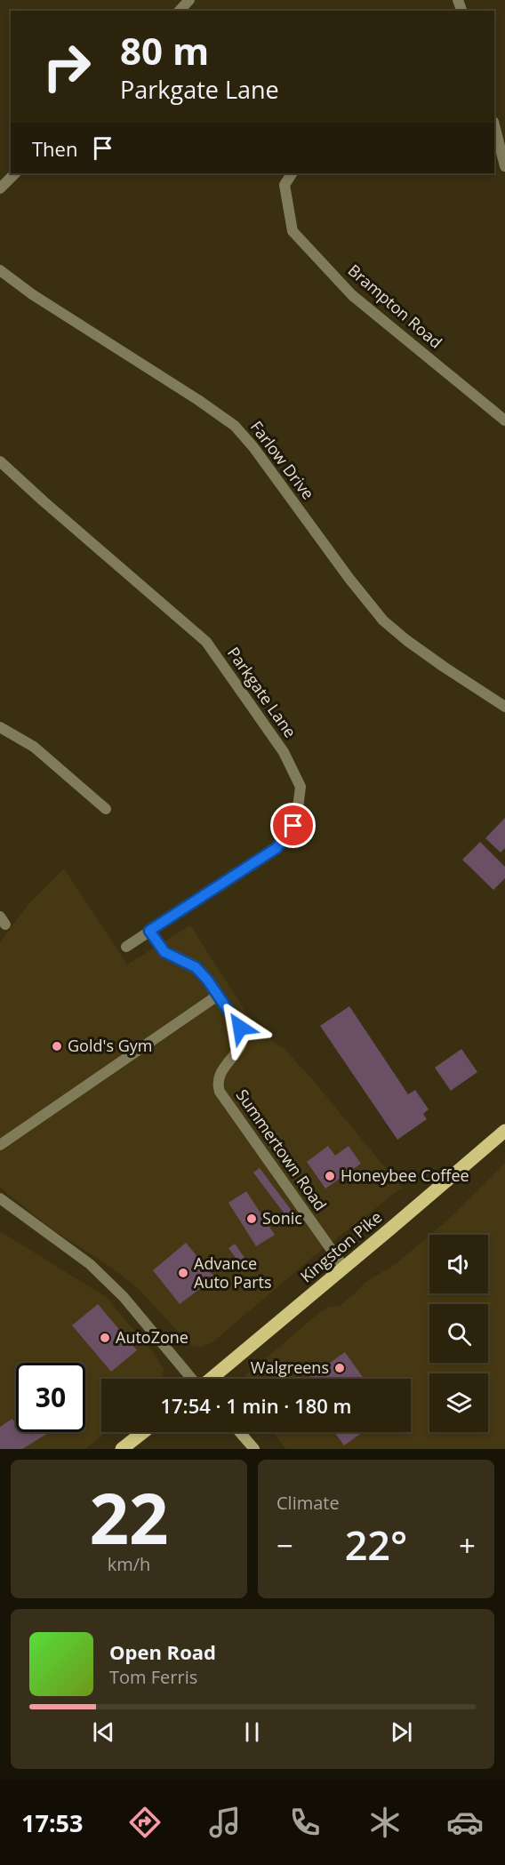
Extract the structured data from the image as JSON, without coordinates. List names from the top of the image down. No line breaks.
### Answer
{"streets":{"main road":["Kingston Pike"],"street":["Brampton Road","Farlow Drive","Parkgate Lane","Summertown Road"]},"crossings":[["Parkgate Lane","Summertown Road"],["Summertown Road","Kingston Pike"]],"places":["Gold's Gym","Honeybee Coffee","Sonic","Advance Auto Parts","AutoZone","Walgreens"],"page":{"turn":["80 m","Parkgate Lane"],"then":"Then","limit":"30","trip":"17:54 · 1 min · 180 m","tile":[["22","km/h"],"Climate"],"heat":["−","22°","+"],"song":["Open Road","Tom Ferris"],"tabs":"17:53"}}
